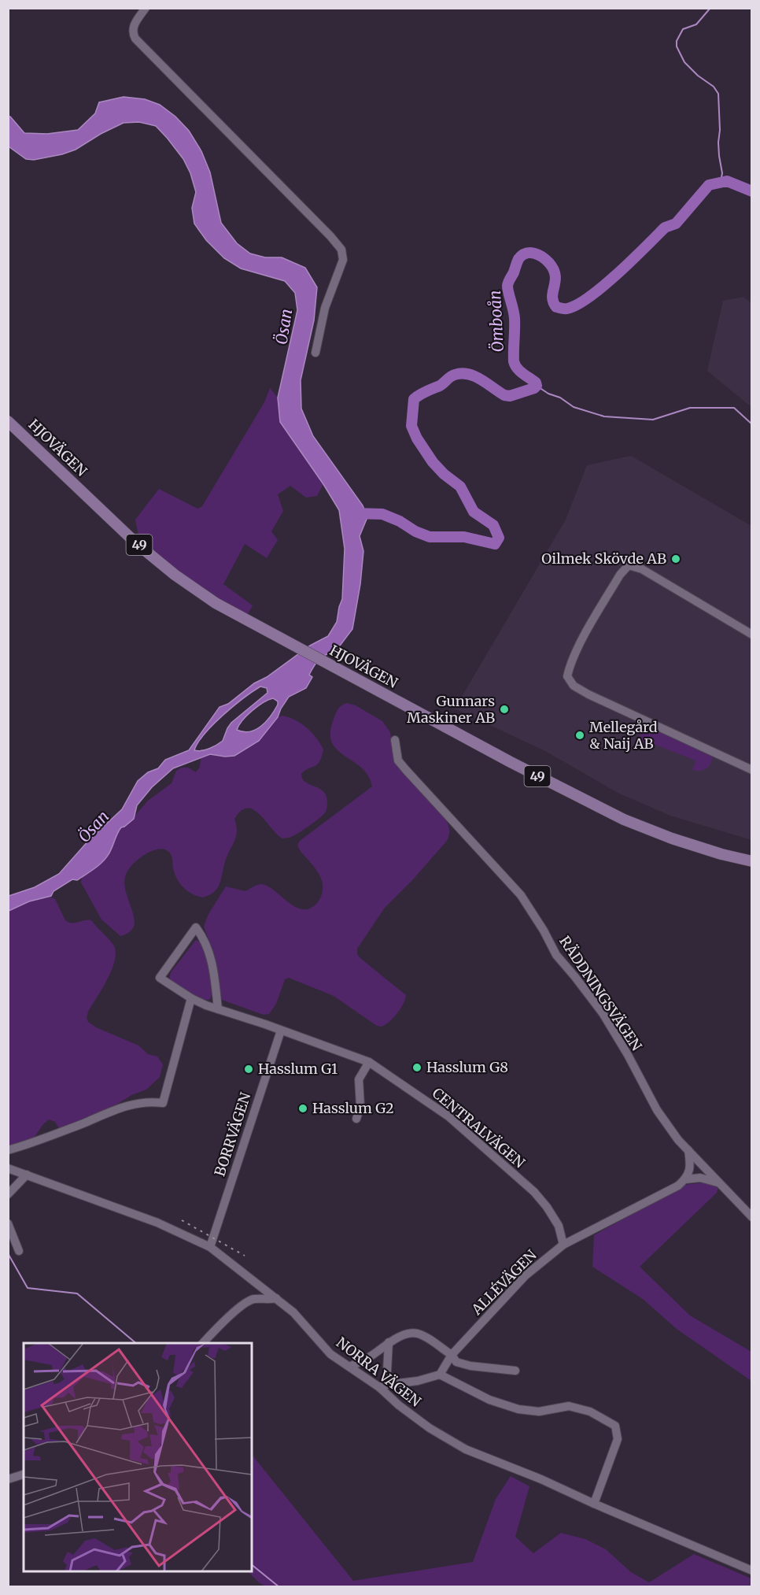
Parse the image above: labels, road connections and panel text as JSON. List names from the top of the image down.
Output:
{
  "streets": {
    "main road": ["HJOVÄGEN", "49"],
    "street": [
      "RÄDDNINGSVÄGEN",
      "CENTRALVÄGEN",
      "BORRVÄGEN",
      "ALLÉVÄGEN",
      "NORRA VÄGEN"
    ]
  },
  "crossings": [
    ["CENTRALVÄGEN", "BORRVÄGEN"],
    ["CENTRALVÄGEN", "ALLÉVÄGEN"],
    ["BORRVÄGEN", "NORRA VÄGEN"]
  ],
  "water": ["Ömboån", "Ösan"],
  "places": [
    "Oilmek Skövde AB",
    "Gunnars Maskiner AB",
    "Mellegård & Naij AB",
    "Hasslum G8",
    "Hasslum G1",
    "Hasslum G2"
  ]
}
